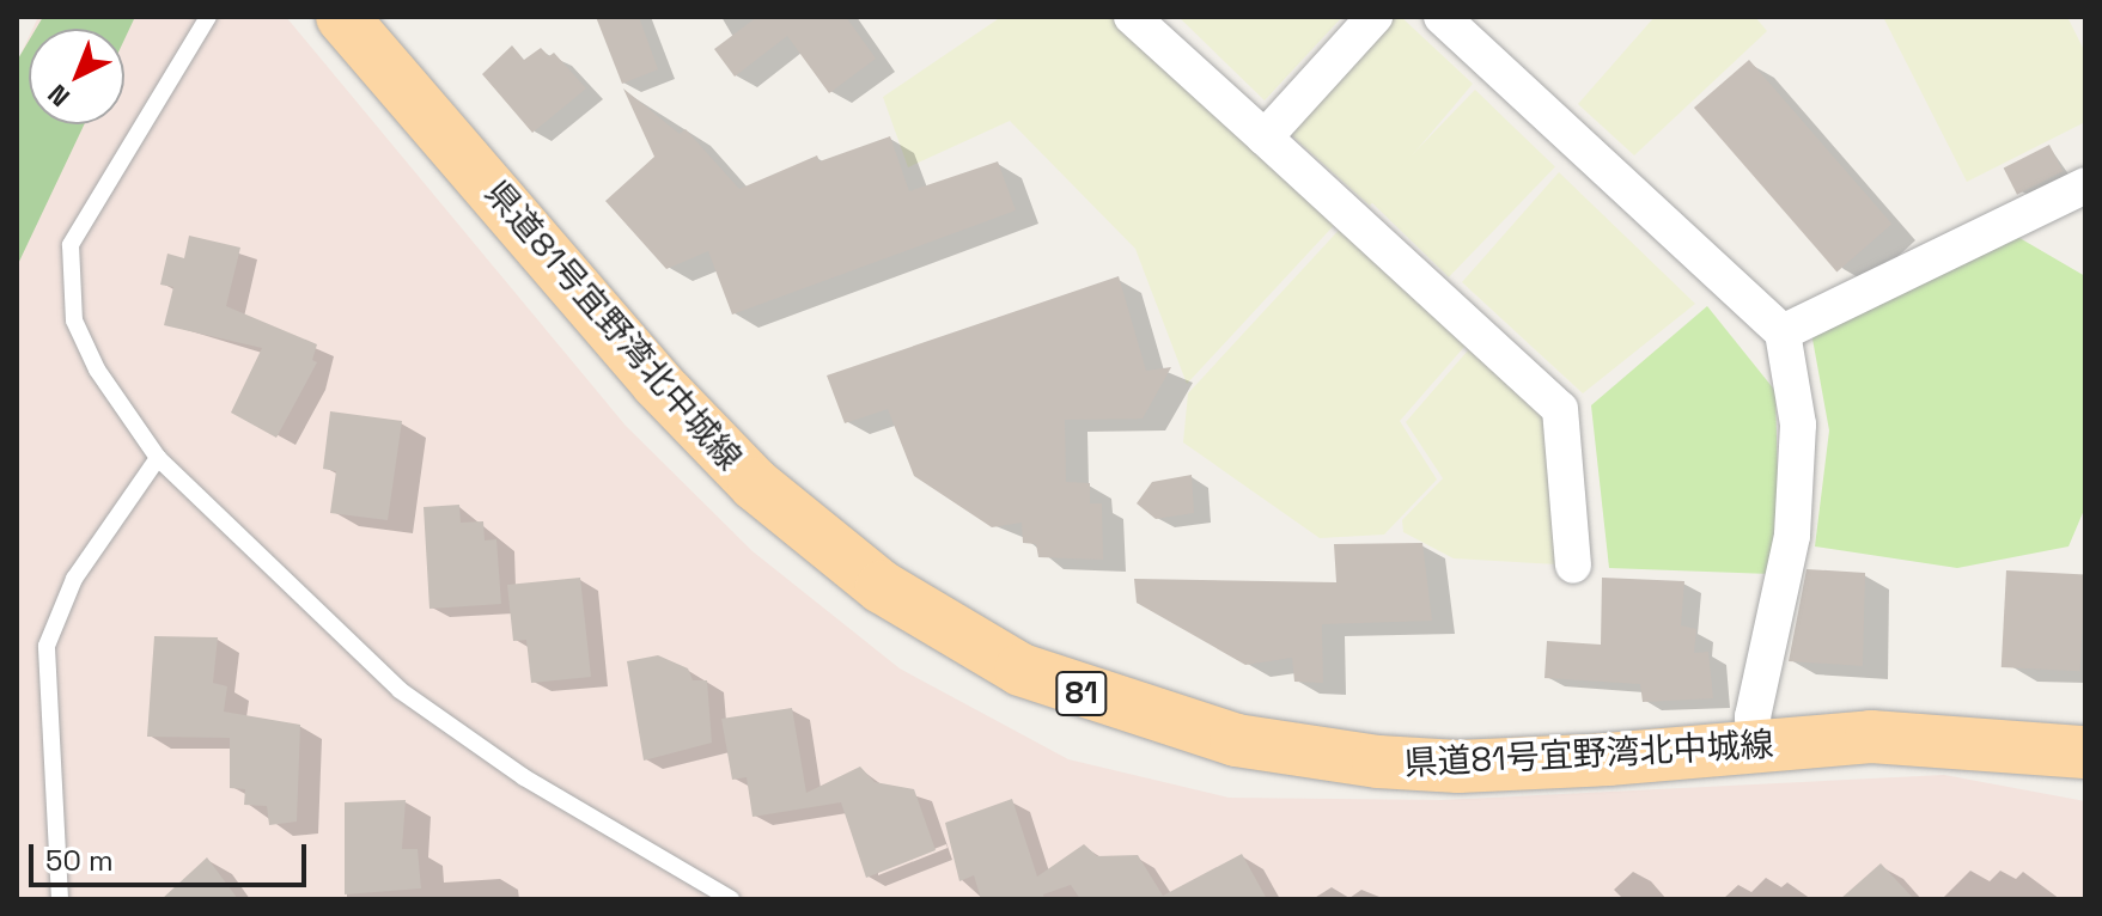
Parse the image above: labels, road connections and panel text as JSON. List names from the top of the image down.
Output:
{
  "streets": {
    "main road": ["県道81号宜野湾北中城線", "81"]
  },
  "scale_bar": "50 m",
  "north": "bottom left"
}
